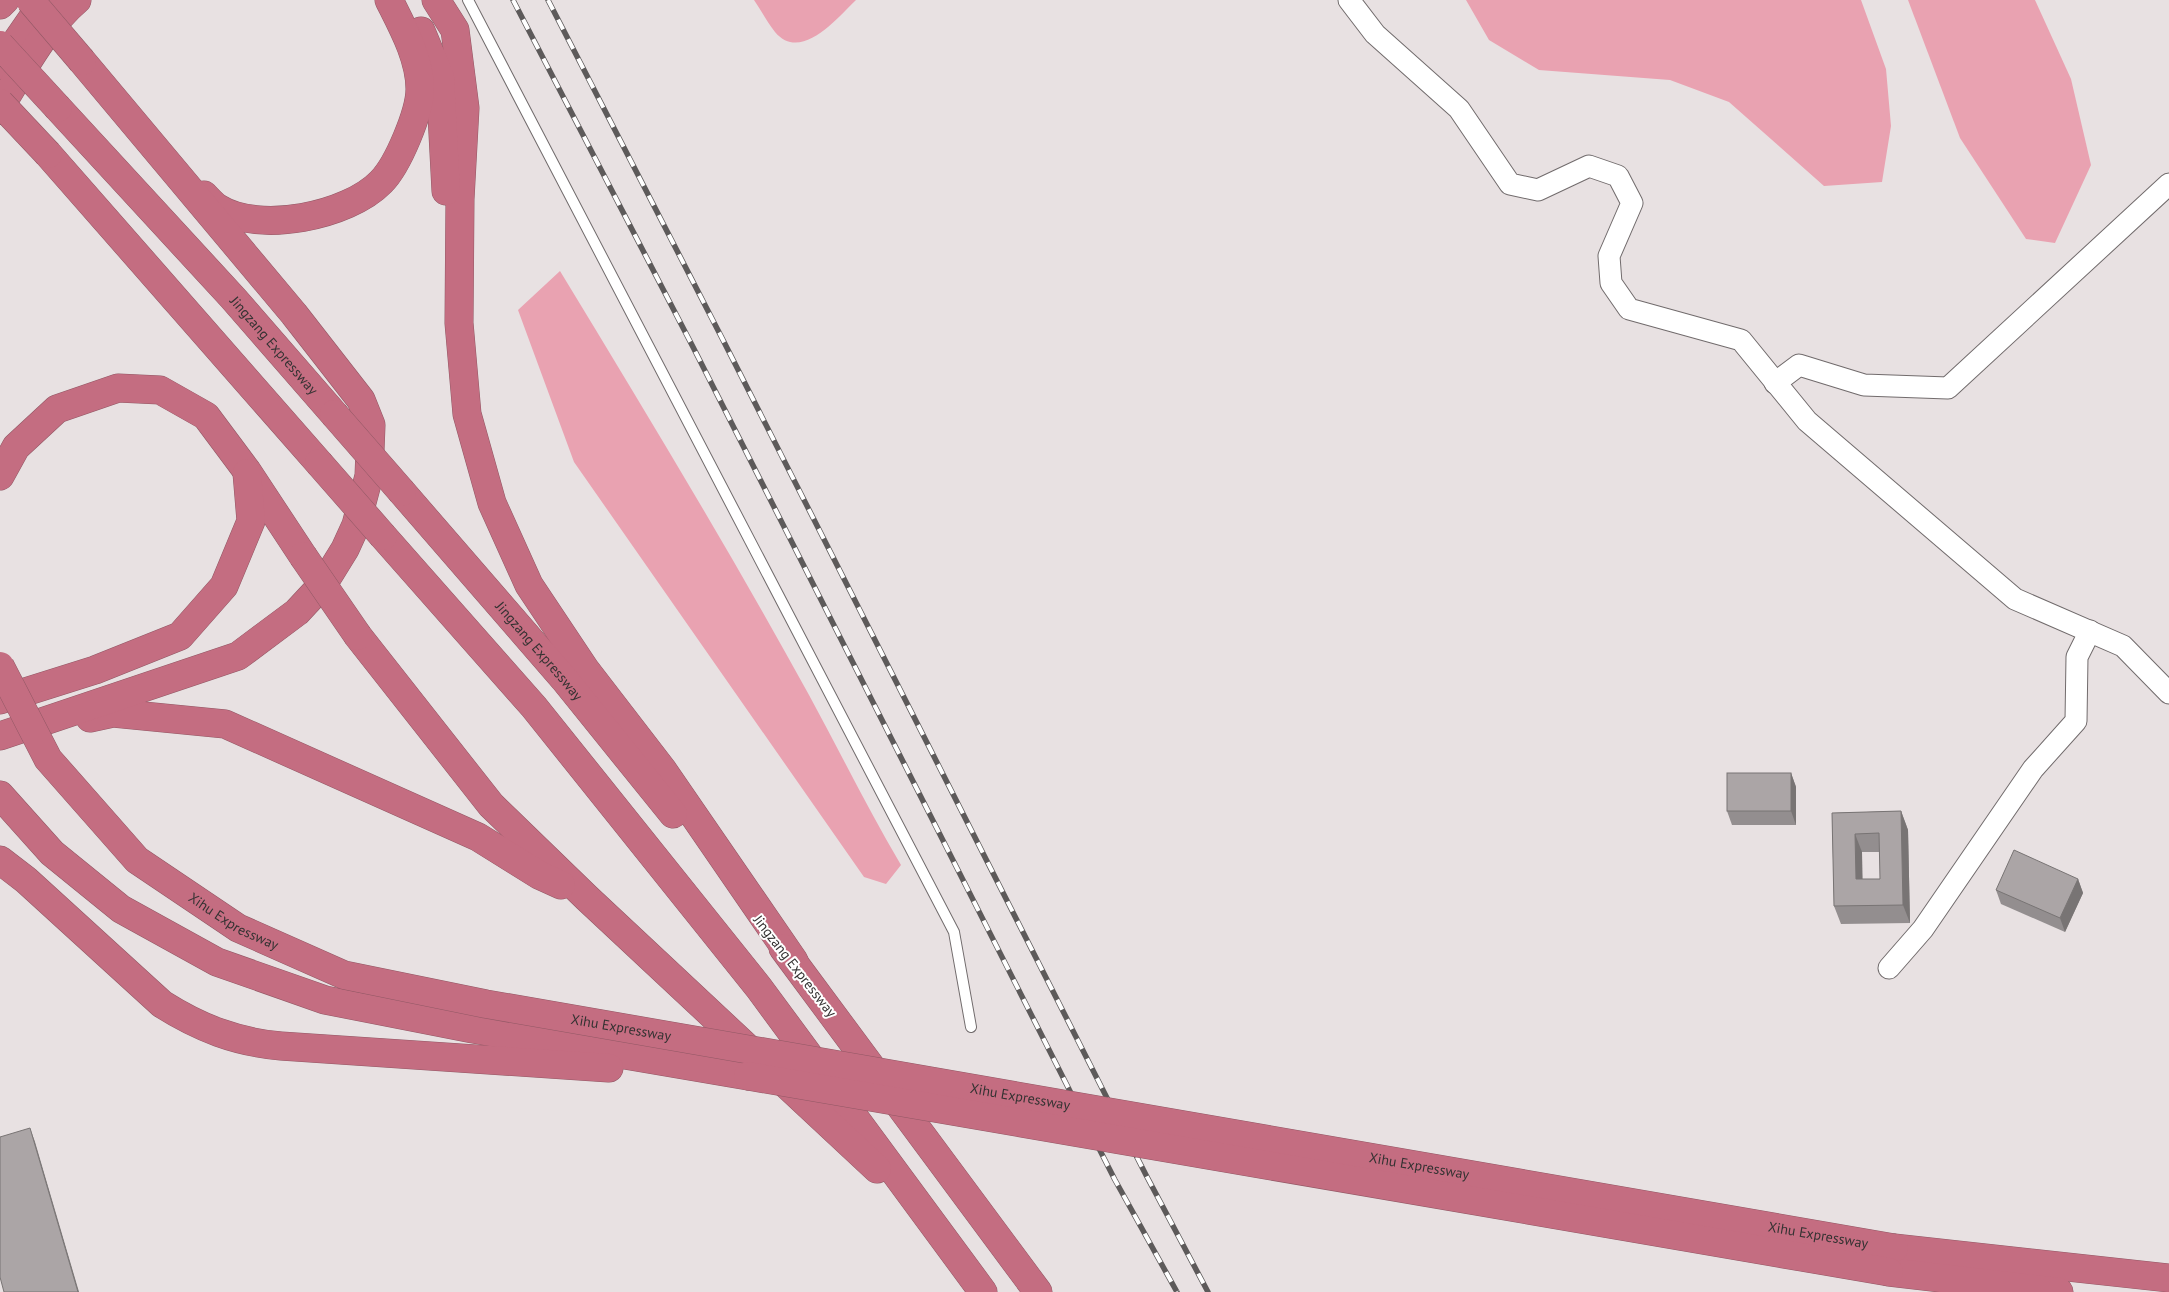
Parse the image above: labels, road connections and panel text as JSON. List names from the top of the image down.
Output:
{
  "streets": {
    "highway": ["Jingzang Expressway", "Xihu Expressway"]
  }
}
